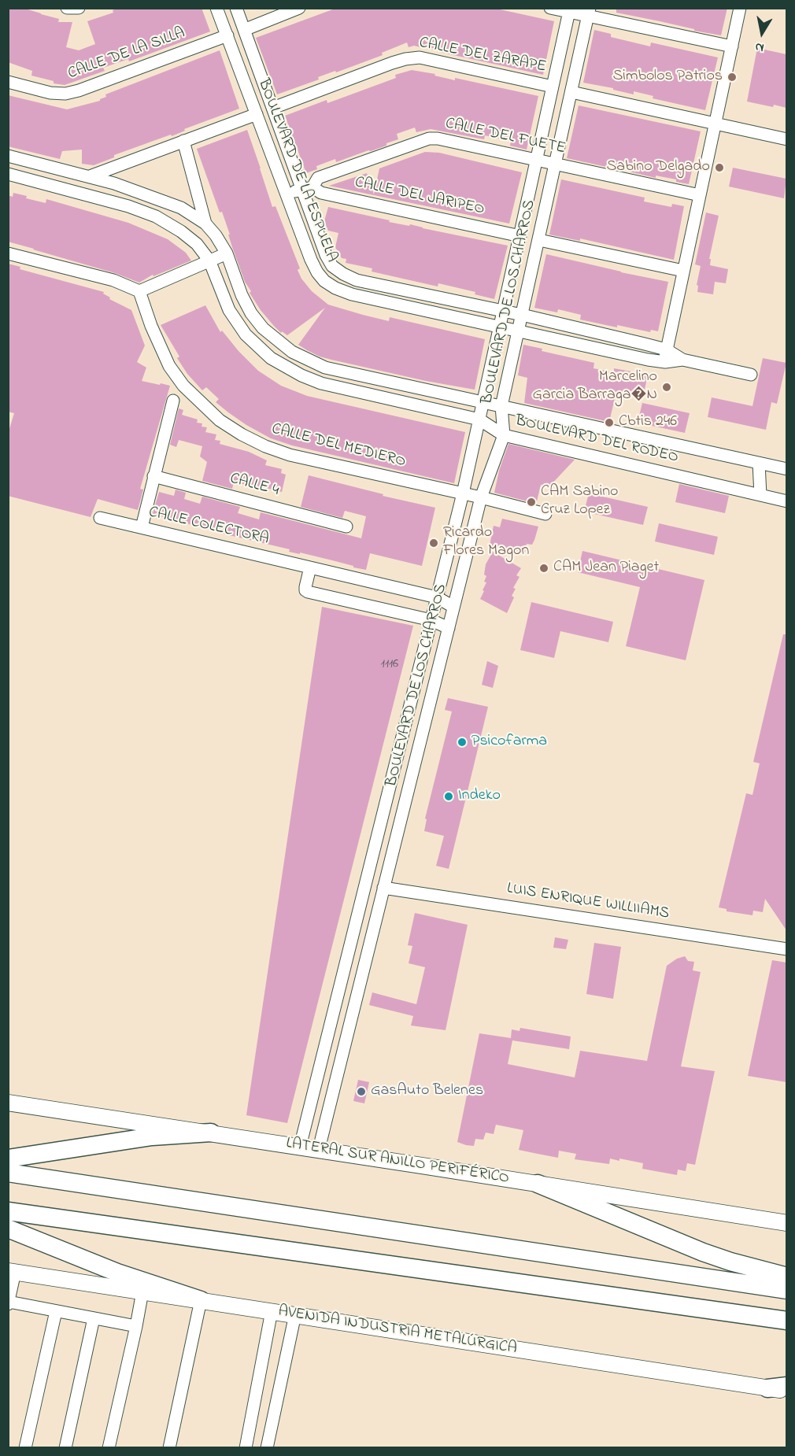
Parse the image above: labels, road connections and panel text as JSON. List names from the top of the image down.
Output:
{
  "streets": {
    "main road": ["LATERAL SUR ANILLO PERIFÉRICO", "AVENIDA INDUSTRIA METALÚRGICA"],
    "street": [
      "CALLE DE LA SILLA",
      "CALLE DEL ZARAPE",
      "CALLE DEL FUETE",
      "BOULEVARD DE LA ESPUELA",
      "CALLE DEL JARIPEO",
      "BOULEVARD DE LOS CHARROS",
      "BOULEVARD DEL RODEO",
      "CALLE DEL MEDIERO",
      "CALLE 4",
      "CALLE COLECTORA",
      "LUIS ENRIQUE WILLIIAMS"
    ]
  },
  "crossings": [
    ["CALLE DE LA SILLA", "BOULEVARD DE LA ESPUELA"],
    ["CALLE DEL ZARAPE", "BOULEVARD DE LA ESPUELA"],
    ["CALLE DEL ZARAPE", "BOULEVARD DE LOS CHARROS"],
    ["CALLE DEL FUETE", "BOULEVARD DE LA ESPUELA"],
    ["CALLE DEL FUETE", "CALLE DEL JARIPEO"],
    ["CALLE DEL FUETE", "BOULEVARD DE LOS CHARROS"],
    ["BOULEVARD DE LA ESPUELA", "CALLE DEL JARIPEO"],
    ["BOULEVARD DE LA ESPUELA", "BOULEVARD DE LOS CHARROS"],
    ["CALLE DEL JARIPEO", "BOULEVARD DE LOS CHARROS"],
    ["BOULEVARD DE LOS CHARROS", "BOULEVARD DEL RODEO"],
    ["BOULEVARD DE LOS CHARROS", "CALLE DEL MEDIERO"],
    ["BOULEVARD DE LOS CHARROS", "CALLE COLECTORA"],
    ["BOULEVARD DE LOS CHARROS", "LUIS ENRIQUE WILLIIAMS"],
    ["BOULEVARD DE LOS CHARROS", "LATERAL SUR ANILLO PERIFÉRICO"]
  ],
  "places": [
    "Simbolos Patrios",
    "Sabino Delgado",
    "Marcelino Garcia Barraga�N",
    "Cbtis 246",
    "CAM Sabino Cruz Lopez",
    "Ricardo Flores Magon",
    "CAM Jean Piaget",
    "Psicofarma",
    "Indeko",
    "GasAuto Belenes"
  ],
  "house_numbers": ["1116"],
  "north": "bottom"
}
